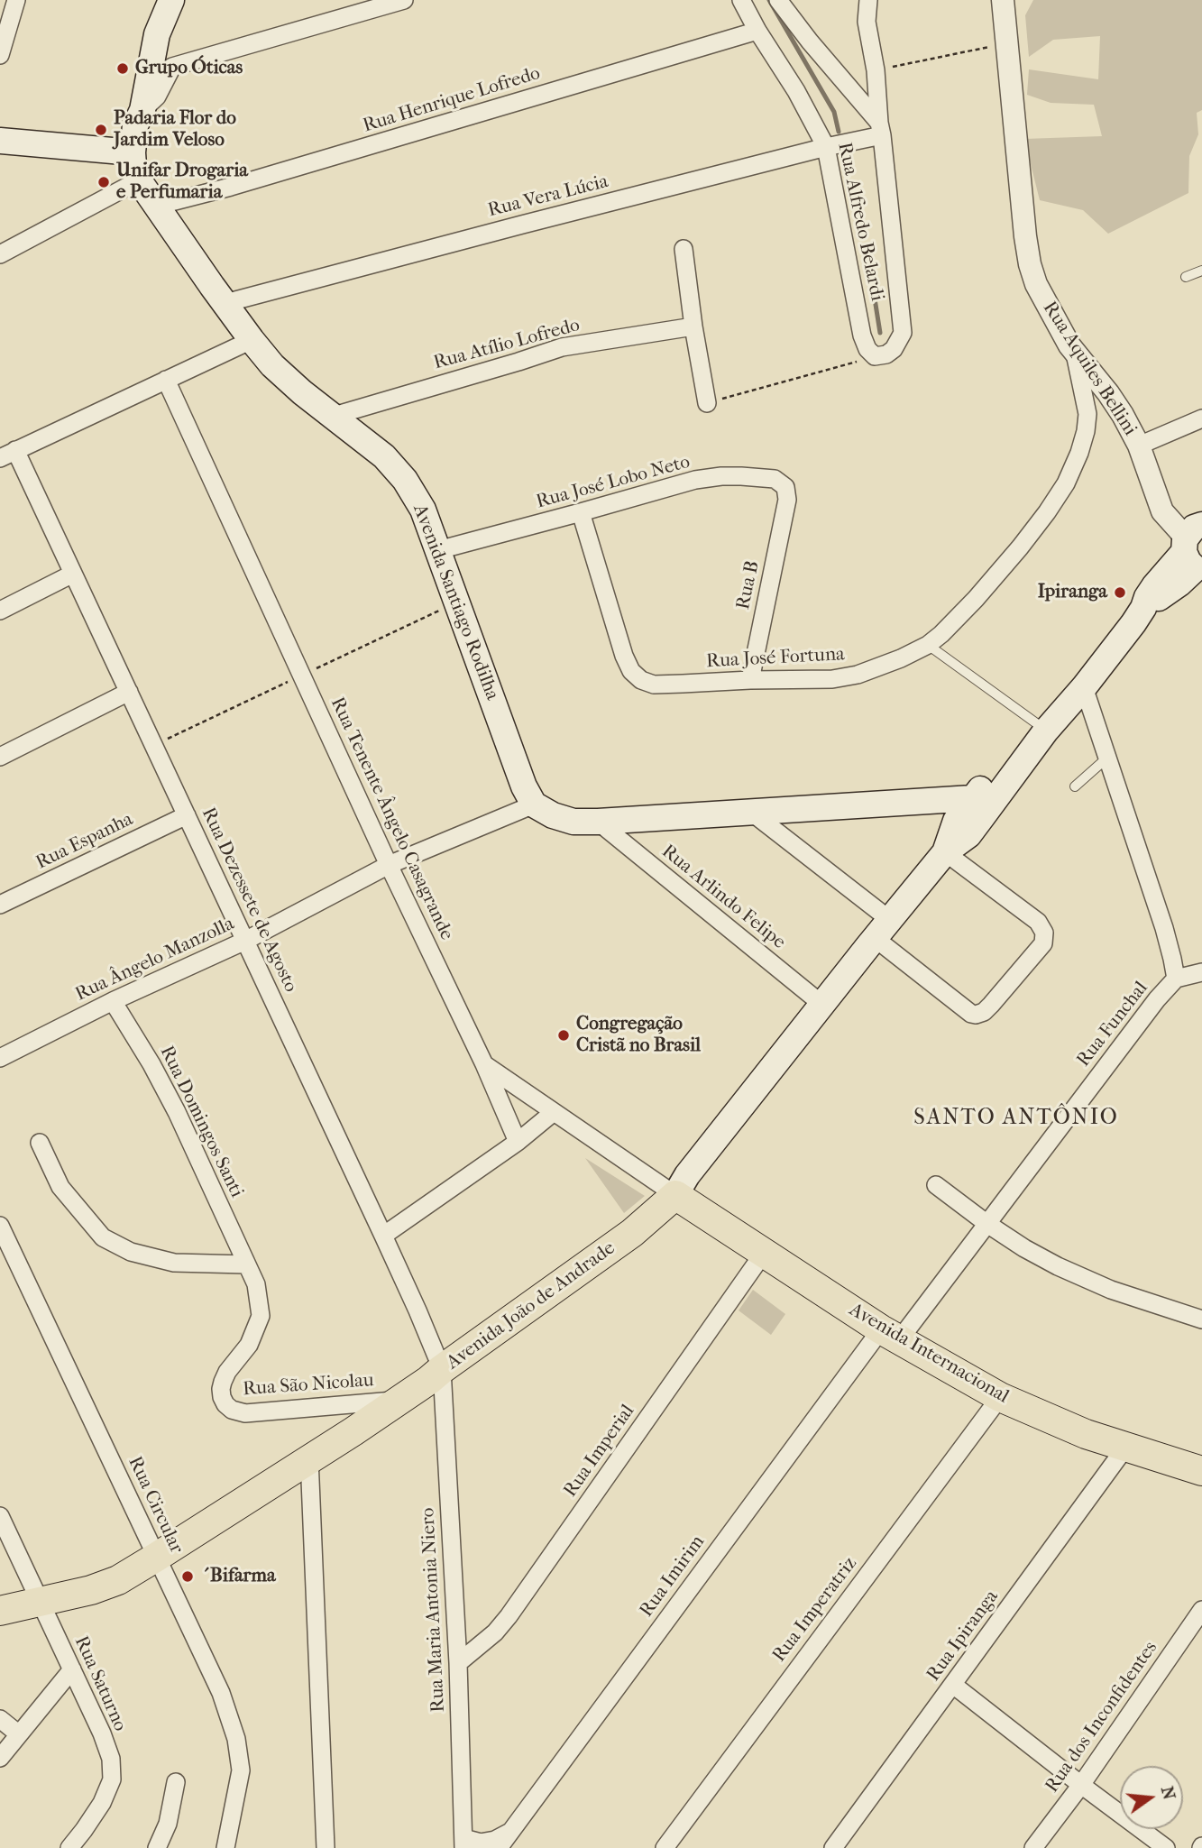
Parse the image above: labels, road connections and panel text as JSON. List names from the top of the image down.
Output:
{
  "streets": {
    "main road": ["Avenida Santiago Rodilha", "Avenida João de Andrade", "Avenida Internacional"],
    "street": [
      "Rua Henrique Lofredo",
      "Rua Vera Lúcia",
      "Rua Alfredo Belardi",
      "Rua Atílio Lofredo",
      "Rua Aquiles Bellini",
      "Rua José Lobo Neto",
      "Rua B",
      "Rua José Fortuna",
      "Rua Tenente Ângelo Casagrande",
      "Rua Espanha",
      "Rua Arlindo Felipe",
      "Rua Dezessete de Agosto",
      "Rua Ângelo Manzolla",
      "Rua Funchal",
      "Rua Domingos Santi",
      "Rua São Nicolau",
      "Rua Imperial",
      "Rua Circular",
      "Rua Imirim",
      "Rua Maria Antonia Niero",
      "Rua Imperatriz",
      "Rua Ipiranga",
      "Rua Saturno",
      "Rua dos Inconfidentes"
    ]
  },
  "crossings": [
    ["Rua Henrique Lofredo", "Rua Alfredo Belardi"],
    ["Rua Henrique Lofredo", "Avenida Santiago Rodilha"],
    ["Rua Vera Lúcia", "Rua Alfredo Belardi"],
    ["Rua Vera Lúcia", "Avenida Santiago Rodilha"],
    ["Rua Atílio Lofredo", "Avenida Santiago Rodilha"],
    ["Rua Aquiles Bellini", "Rua José Fortuna"],
    ["Rua Aquiles Bellini", "Avenida João de Andrade"],
    ["Rua José Lobo Neto", "Rua B"],
    ["Rua José Lobo Neto", "Avenida Santiago Rodilha"],
    ["Rua José Lobo Neto", "Rua José Fortuna"],
    ["Rua B", "Rua José Fortuna"],
    ["Avenida Santiago Rodilha", "Rua Ângelo Manzolla"],
    ["Rua Tenente Ângelo Casagrande", "Rua Ângelo Manzolla"],
    ["Rua Tenente Ângelo Casagrande", "Avenida João de Andrade"],
    ["Rua Tenente Ângelo Casagrande", "Avenida Internacional"],
    ["Rua Espanha", "Rua Dezessete de Agosto"],
    ["Rua Arlindo Felipe", "Avenida João de Andrade"],
    ["Rua Dezessete de Agosto", "Rua Ângelo Manzolla"],
    ["Rua Dezessete de Agosto", "Avenida João de Andrade"],
    ["Rua Dezessete de Agosto", "Rua Maria Antonia Niero"],
    ["Rua Ângelo Manzolla", "Rua Domingos Santi"],
    ["Rua Funchal", "Avenida João de Andrade"],
    ["Rua Funchal", "Avenida Internacional"],
    ["Rua Funchal", "Rua Imirim"],
    ["Rua Domingos Santi", "Rua São Nicolau"],
    ["Avenida João de Andrade", "Avenida Internacional"],
    ["Avenida João de Andrade", "Rua São Nicolau"],
    ["Avenida João de Andrade", "Rua Circular"],
    ["Avenida João de Andrade", "Rua Maria Antonia Niero"],
    ["Avenida João de Andrade", "Rua Saturno"],
    ["Avenida Internacional", "Rua Imperial"],
    ["Avenida Internacional", "Rua Imirim"],
    ["Avenida Internacional", "Rua Imperatriz"],
    ["Avenida Internacional", "Rua Ipiranga"],
    ["Rua Imperial", "Rua Maria Antonia Niero"]
  ],
  "districts": ["SANTO ANTÔNIO"],
  "places": [
    "Grupo Óticas",
    "Padaria Flor do Jardim Veloso",
    "Unifar Drogaria e Perfumaria",
    "Ipiranga",
    "Congregação Cristã no Brasil",
    "´Bifarma"
  ],
  "north": "right"
}
